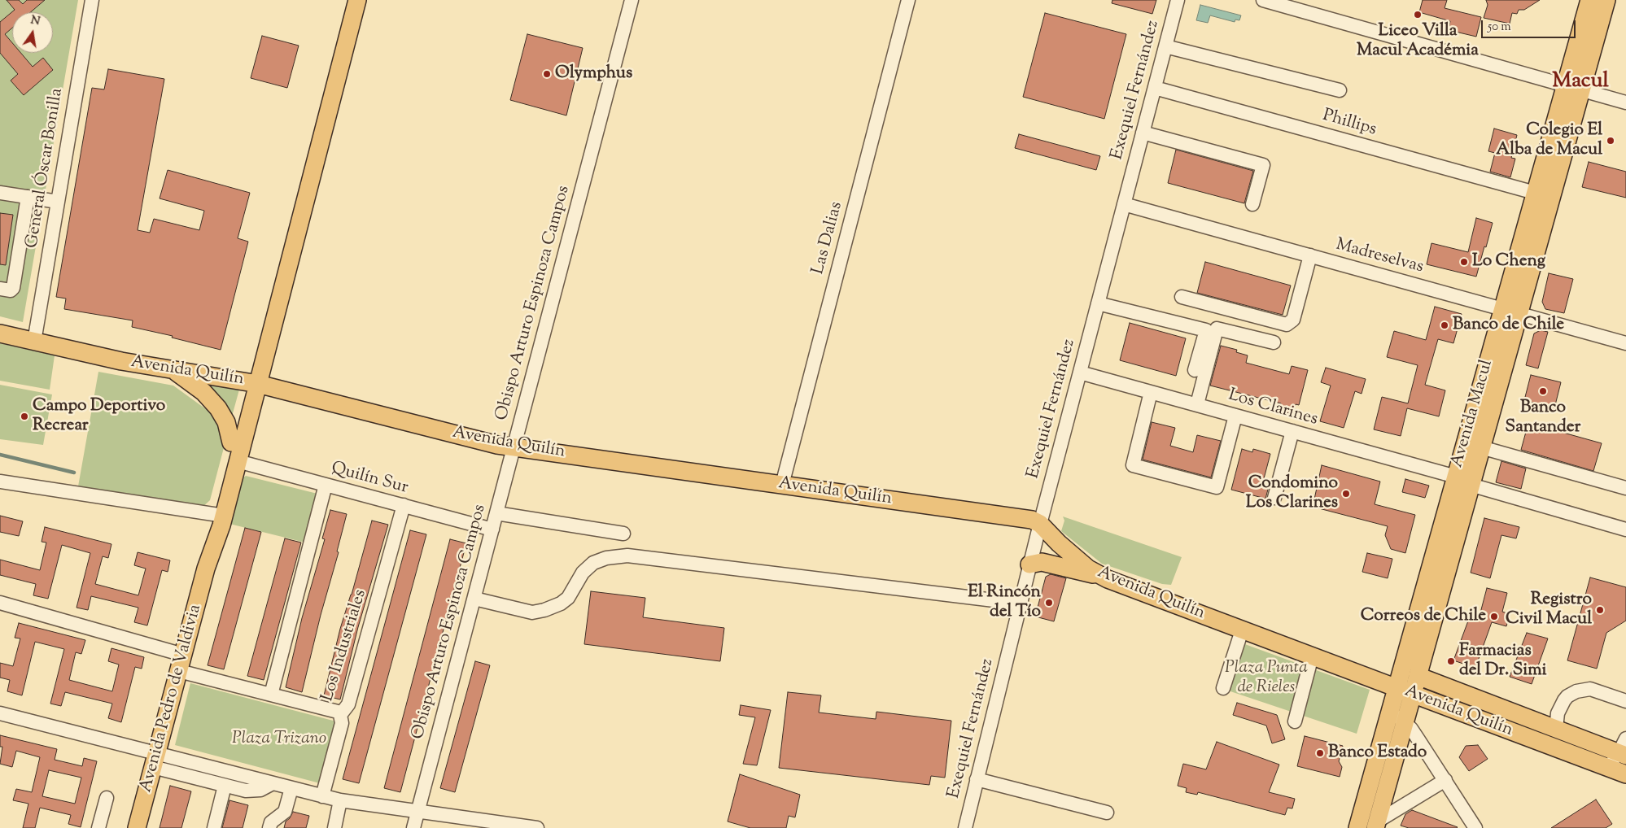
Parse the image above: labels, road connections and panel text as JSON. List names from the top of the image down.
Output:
{
  "streets": {
    "main road": ["Avenida Quilín", "Avenida Macul", "Avenida Pedro de Valdivia"],
    "street": [
      "Exequiel Fernández",
      "Phillips",
      "General Óscar Bonilla",
      "Las Dalias",
      "Madreselvas",
      "Obispo Arturo Espinoza Campos",
      "Los Clarines",
      "Quilín Sur",
      "Los Industriales"
    ]
  },
  "crossings": [
    ["Exequiel Fernández", "Phillips"],
    ["Exequiel Fernández", "Madreselvas"],
    ["Exequiel Fernández", "Avenida Quilín"],
    ["Exequiel Fernández", "Los Clarines"],
    ["Phillips", "Avenida Macul"],
    ["General Óscar Bonilla", "Avenida Quilín"],
    ["Las Dalias", "Avenida Quilín"],
    ["Madreselvas", "Avenida Macul"],
    ["Obispo Arturo Espinoza Campos", "Avenida Quilín"],
    ["Obispo Arturo Espinoza Campos", "Quilín Sur"],
    ["Avenida Quilín", "Avenida Macul"],
    ["Avenida Quilín", "Avenida Pedro de Valdivia"],
    ["Los Clarines", "Avenida Macul"],
    ["Quilín Sur", "Los Industriales"],
    ["Quilín Sur", "Avenida Pedro de Valdivia"]
  ],
  "districts": ["Macul"],
  "parks": ["Plaza Punta de Rieles", "Plaza Trizano"],
  "places": [
    "Liceo Villa Macul Académia",
    "Olymphus",
    "Colegio El Alba de Macul",
    "Lo Cheng",
    "Banco de Chile",
    "Banco Santander",
    "Campo Deportivo Recrear",
    "Condomino Los Clarines",
    "El Rincón del Tío",
    "Registro Civil Macul",
    "Correos de Chile",
    "Farmacias del Dr. Simi",
    "Banco Estado"
  ],
  "scale_bar": "50 m",
  "north": "top"
}
